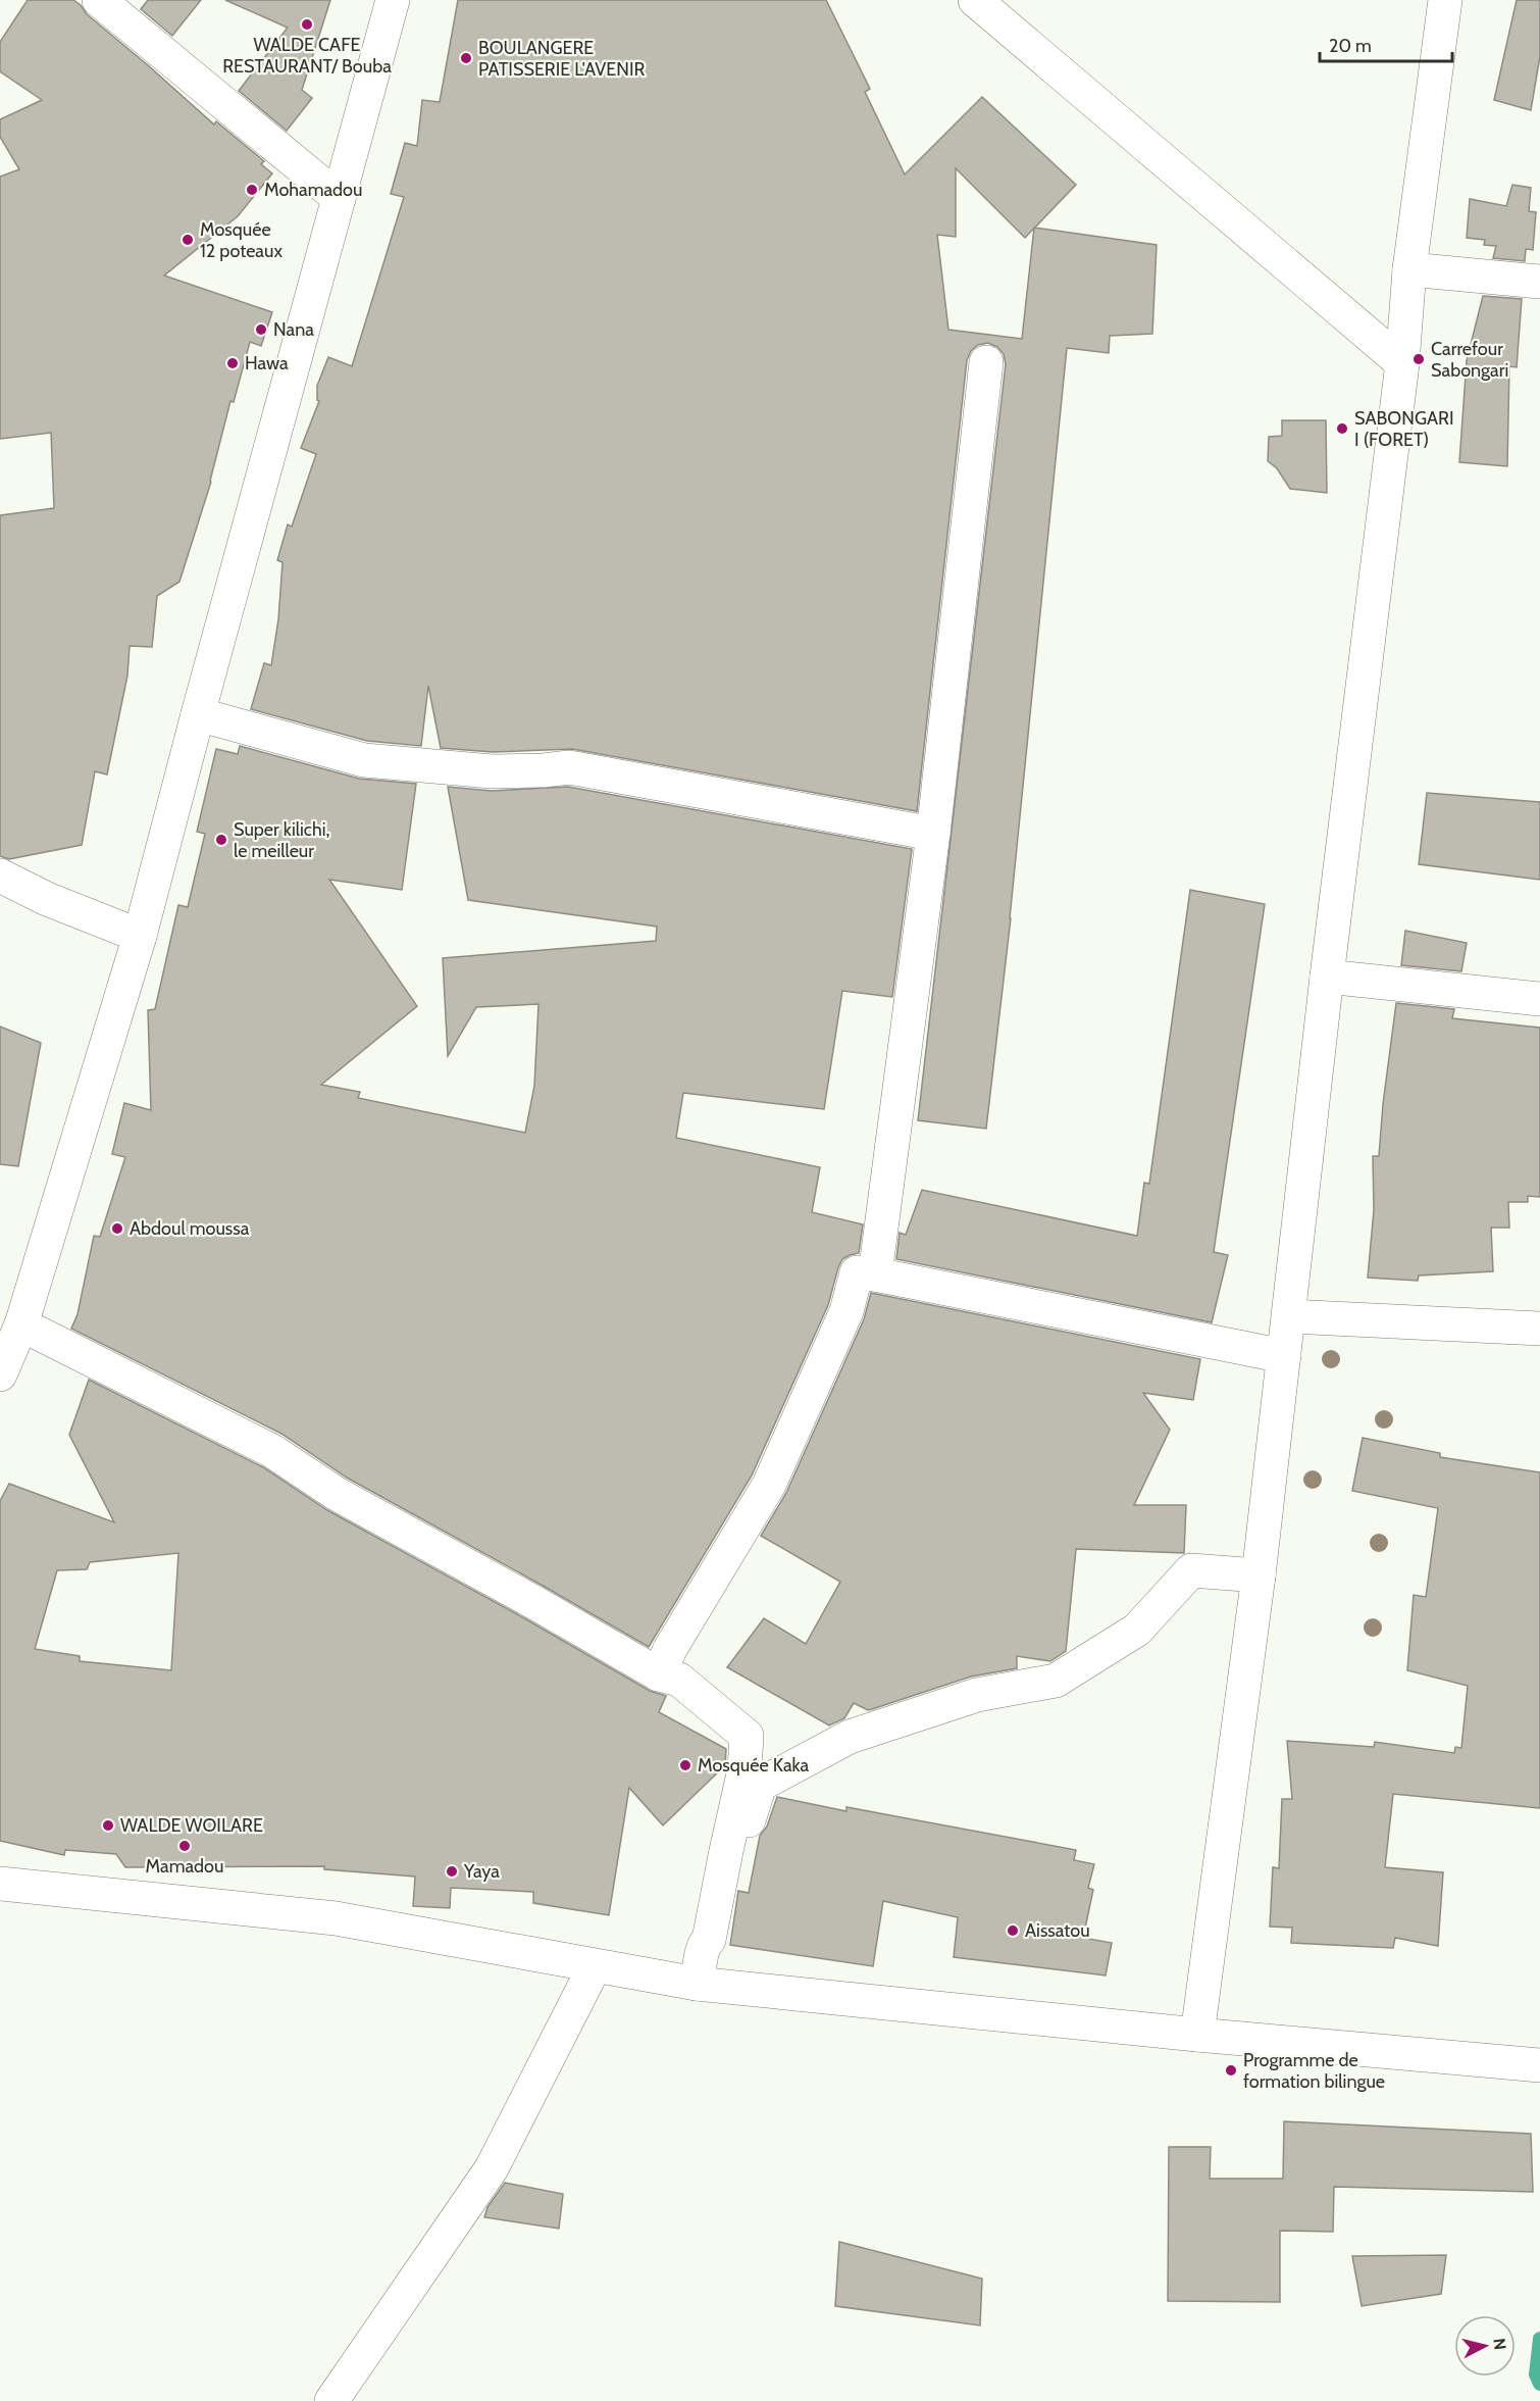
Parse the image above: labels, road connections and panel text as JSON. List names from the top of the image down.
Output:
{
  "places": [
    "WALDE CAFE RESTAURANT/ Bouba",
    "BOULANGERE PATISSERIE L'AVENIR",
    "Mohamadou",
    "Mosquée 12 poteaux",
    "Nana",
    "Carrefour Sabongari",
    "Hawa",
    "SABONGARI I (FORET)",
    "Super kilichi, le meilleur",
    "Abdoul moussa",
    "Mosquée Kaka",
    "WALDE WOILARE",
    "Mamadou",
    "Yaya",
    "Aissatou",
    "Programme de formation bilingue"
  ],
  "scale_bar": "20 m",
  "north": "right"
}
